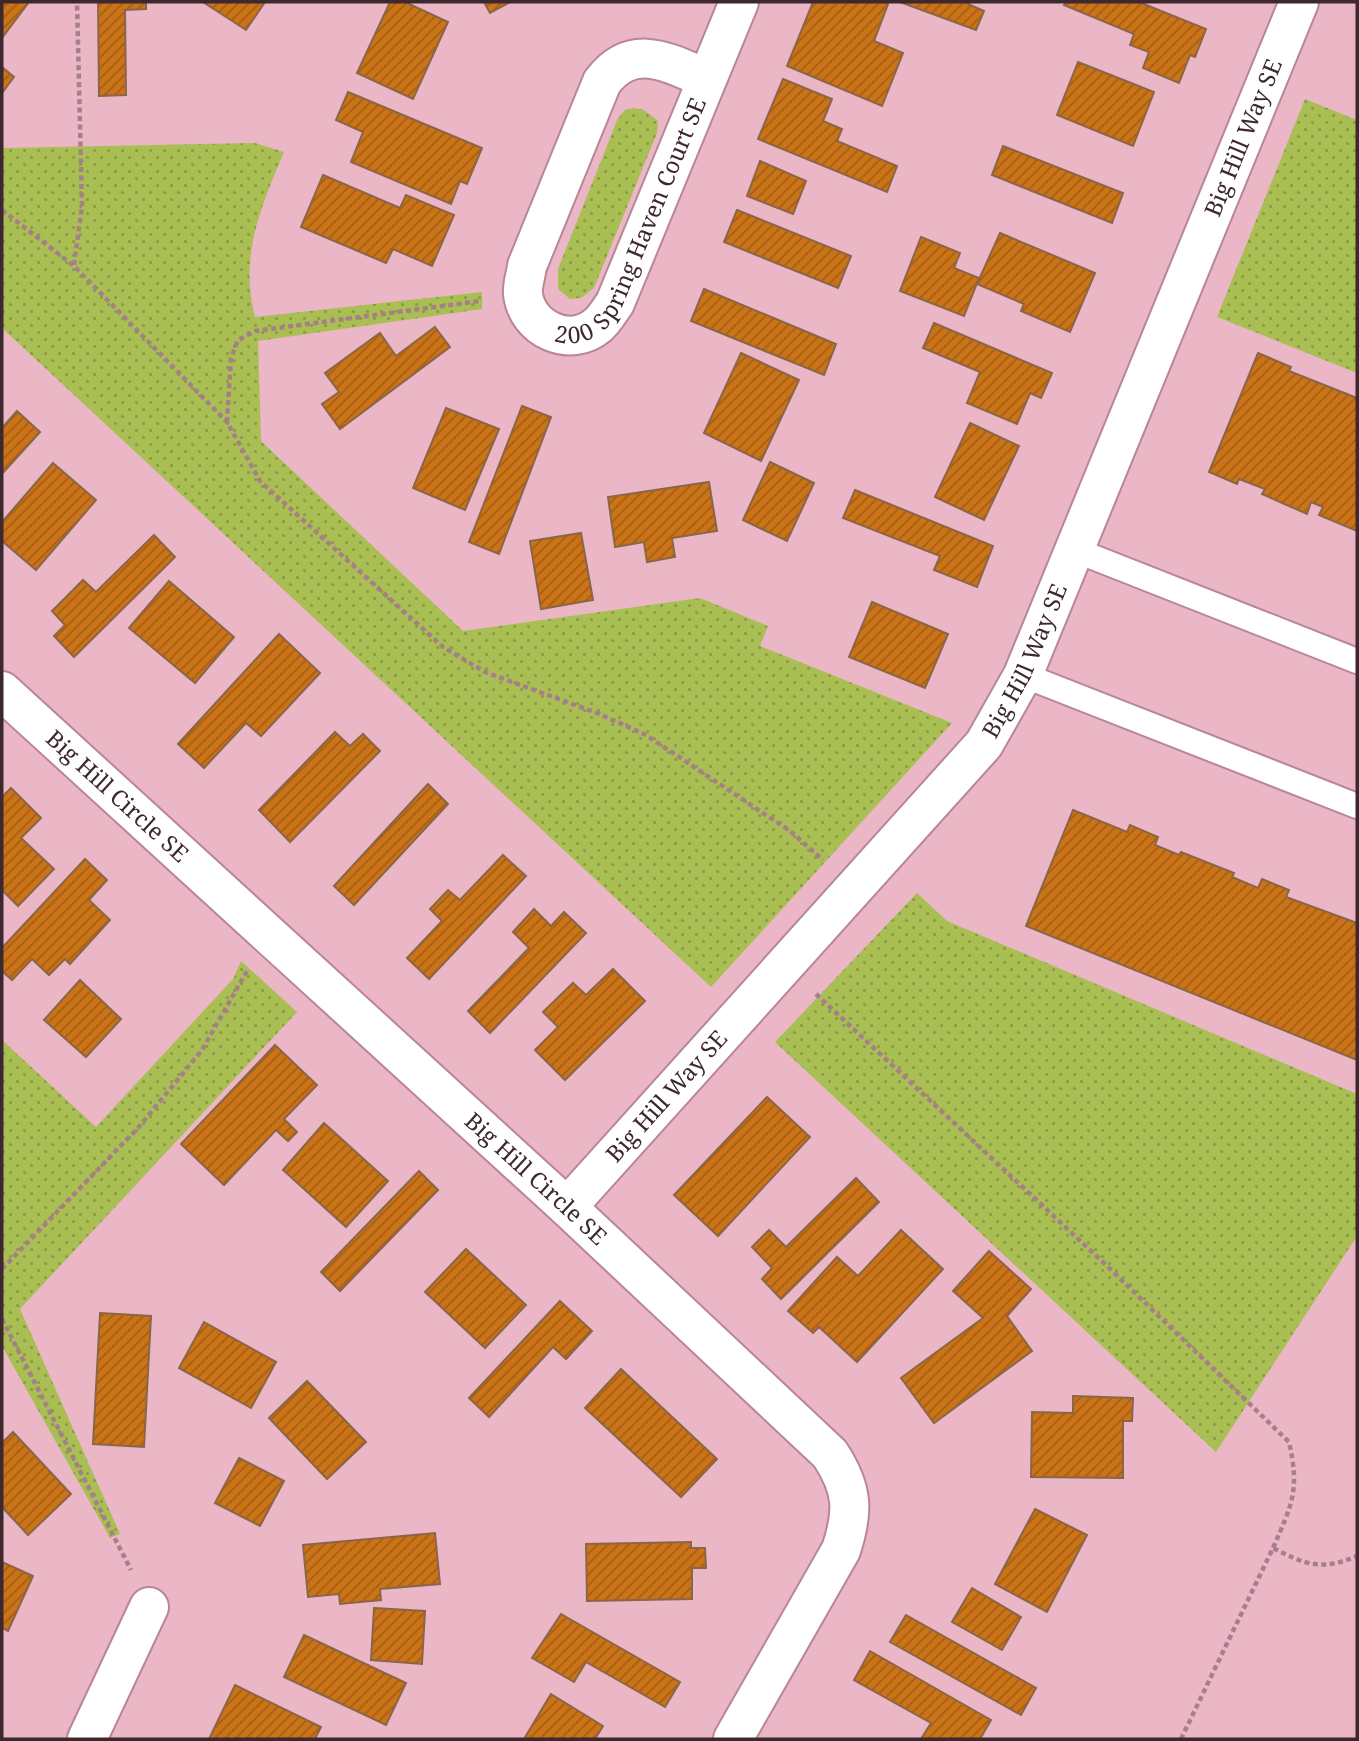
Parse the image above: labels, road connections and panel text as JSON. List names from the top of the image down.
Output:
{
  "streets": {
    "street": ["Big Hill Way SE", "200 Spring Haven Court SE", "Big Hill Circle SE"]
  },
  "crossings": [
    ["Big Hill Way SE", "Big Hill Circle SE"]
  ]
}
